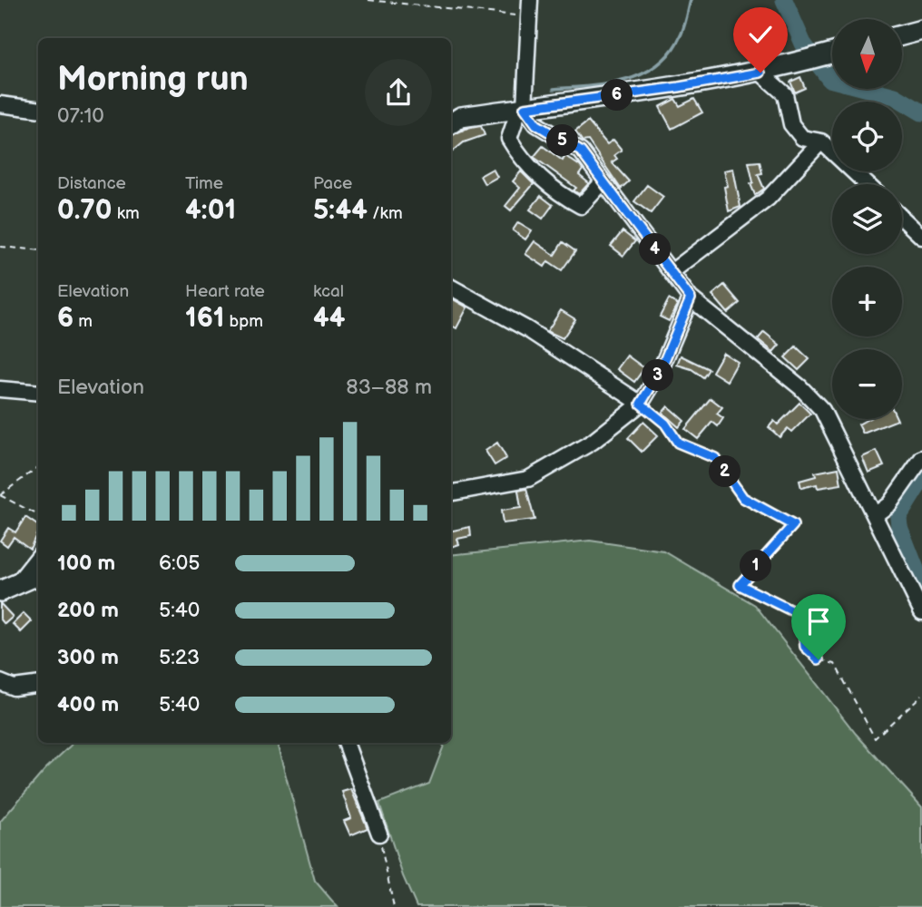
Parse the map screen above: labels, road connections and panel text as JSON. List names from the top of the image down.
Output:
{
  "north": "bottom",
  "page": {
    "map_buttons": ["+", "−"],
    "heading": ["Morning run", "07:10"],
    "pins": [
      "6",
      "5",
      "4",
      "3",
      "2",
      "1"
    ],
    "stats": [
      ["Distance", "0.70 km"],
      ["Time", "4:01"],
      ["Pace", "5:44 /km"],
      ["Elevation", "6 m"],
      ["Heart rate", "161 bpm"],
      ["kcal", "44"]
    ],
    "chart": ["Elevation", "83–88 m"],
    "list": [
      {
        "name": "100 m",
        "note": "6:05"
      },
      {
        "name": "200 m",
        "note": "5:40"
      },
      {
        "name": "300 m",
        "note": "5:23"
      },
      {
        "name": "400 m",
        "note": "5:40"
      }
    ]
  }
}
